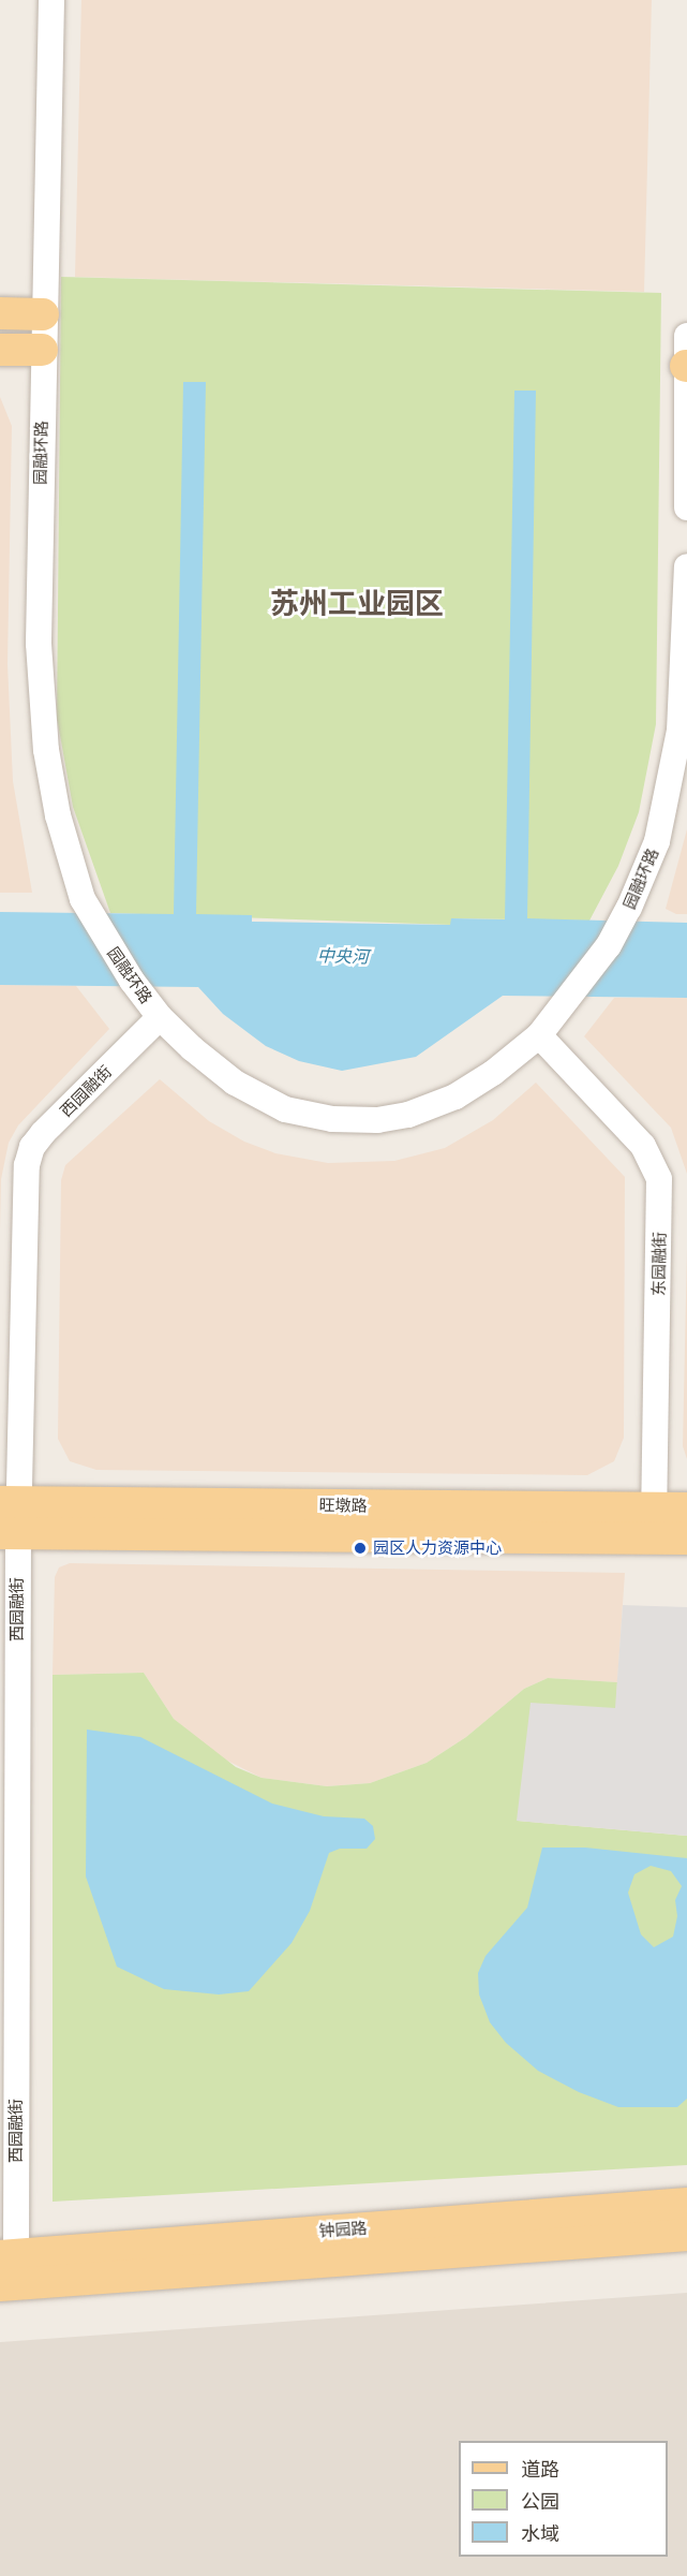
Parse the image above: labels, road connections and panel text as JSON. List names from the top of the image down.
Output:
{
  "streets": {
    "main road": ["旺墩路", "钟园路"],
    "street": ["园融环路", "西园融街", "东园融街"]
  },
  "crossings": [
    ["园融环路", "西园融街"],
    ["园融环路", "东园融街"],
    ["西园融街", "旺墩路"],
    ["西园融街", "钟园路"],
    ["东园融街", "旺墩路"]
  ],
  "districts": ["苏州工业园区"],
  "water": ["中央河"],
  "places": ["园区人力资源中心"],
  "legend": ["道路", "公园", "水域"]
}
